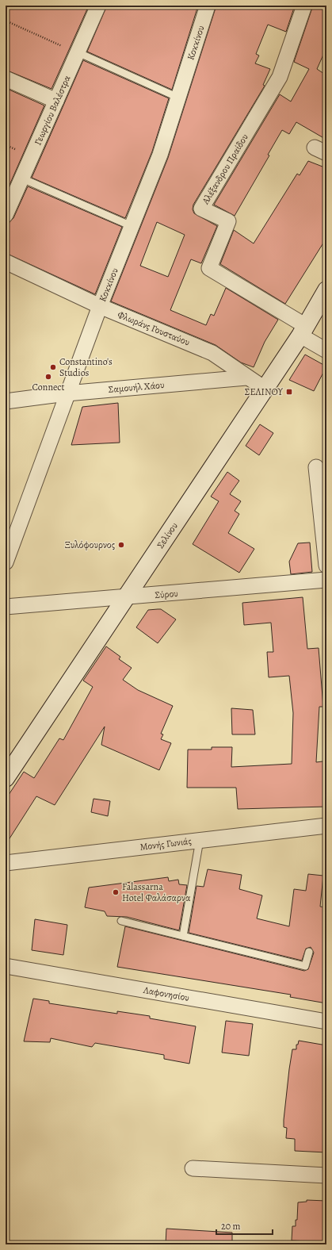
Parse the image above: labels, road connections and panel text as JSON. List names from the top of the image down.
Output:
{
  "streets": {
    "street": [
      "Κοκκίνου",
      "Γεωργίου Βαλέστρα",
      "Αλέξανδρου Πραίδου",
      "Φλωράνς Γουσταύου",
      "Σαμουήλ Χάου",
      "Σελίνου",
      "Σύρου",
      "Μονής Γωνιάς",
      "Λαφονησίου"
    ]
  },
  "crossings": [
    ["Κοκκίνου", "Φλωράνς Γουσταύου"],
    ["Κοκκίνου", "Σαμουήλ Χάου"],
    ["Αλέξανδρου Πραίδου", "Σελίνου"],
    ["Φλωράνς Γουσταύου", "Σαμουήλ Χάου"],
    ["Σελίνου", "Σύρου"]
  ],
  "places": {
    "other": [
      "Constantino's Studios",
      "Connect",
      "Ξυλόφουρνος",
      "Falassarna Hotel Φαλάσαρνα"
    ],
    "transit": ["ΣΕΛΙΝΟΥ"]
  },
  "scale_bar": "20 m"
}
